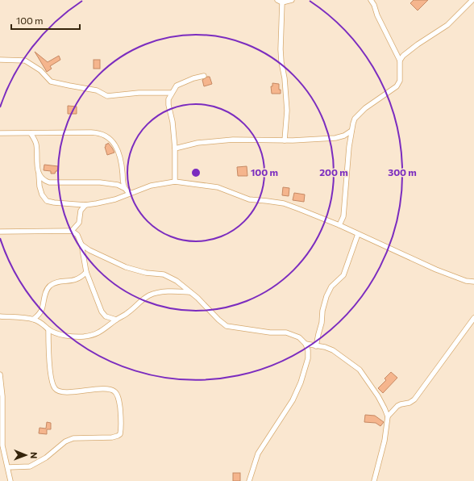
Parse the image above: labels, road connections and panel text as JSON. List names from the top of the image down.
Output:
{
  "scale_bar": "100 m",
  "north": "right",
  "rings": ["100 m", "200 m", "300 m"]
}
